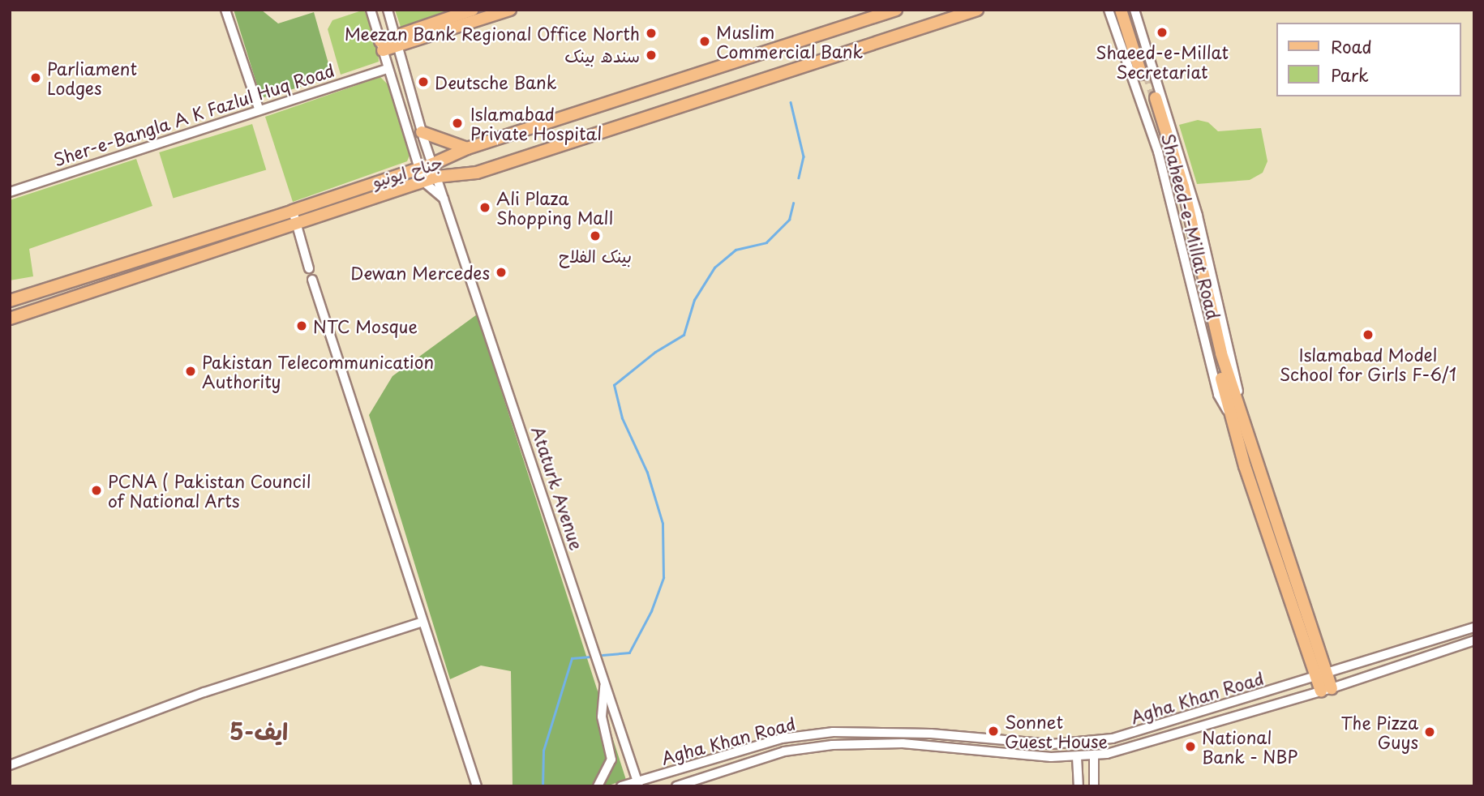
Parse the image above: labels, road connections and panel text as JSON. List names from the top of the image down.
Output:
{
  "streets": {
    "main road": ["جناح ایونیو", "Shaheed-e-Millat Road"],
    "street": ["Sher-e-Bangla A K Fazlul Huq Road", "Ataturk Avenue", "Agha Khan Road"]
  },
  "crossings": [
    ["جناح ایونیو", "Ataturk Avenue"],
    ["Shaheed-e-Millat Road", "Agha Khan Road"],
    ["Ataturk Avenue", "Agha Khan Road"]
  ],
  "districts": ["ایف-5"],
  "places": [
    "Shaeed-e-Millat Secretariat",
    "Meezan Bank Regional Office North",
    "Muslim Commercial Bank",
    "سندھ بینک",
    "Parliament Lodges",
    "Deutsche Bank",
    "Islamabad Private Hospital",
    "Ali Plaza Shopping Mall",
    "بینک الفلاح",
    "Dewan Mercedes",
    "NTC Mosque",
    "Islamabad Model School for Girls F-6/1",
    "Pakistan Telecommunication Authority",
    "PCNA ( Pakistan Council of National Arts",
    "Sonnet Guest House",
    "The Pizza Guys",
    "National Bank - NBP"
  ],
  "legend": ["Road", "Park"]
}
